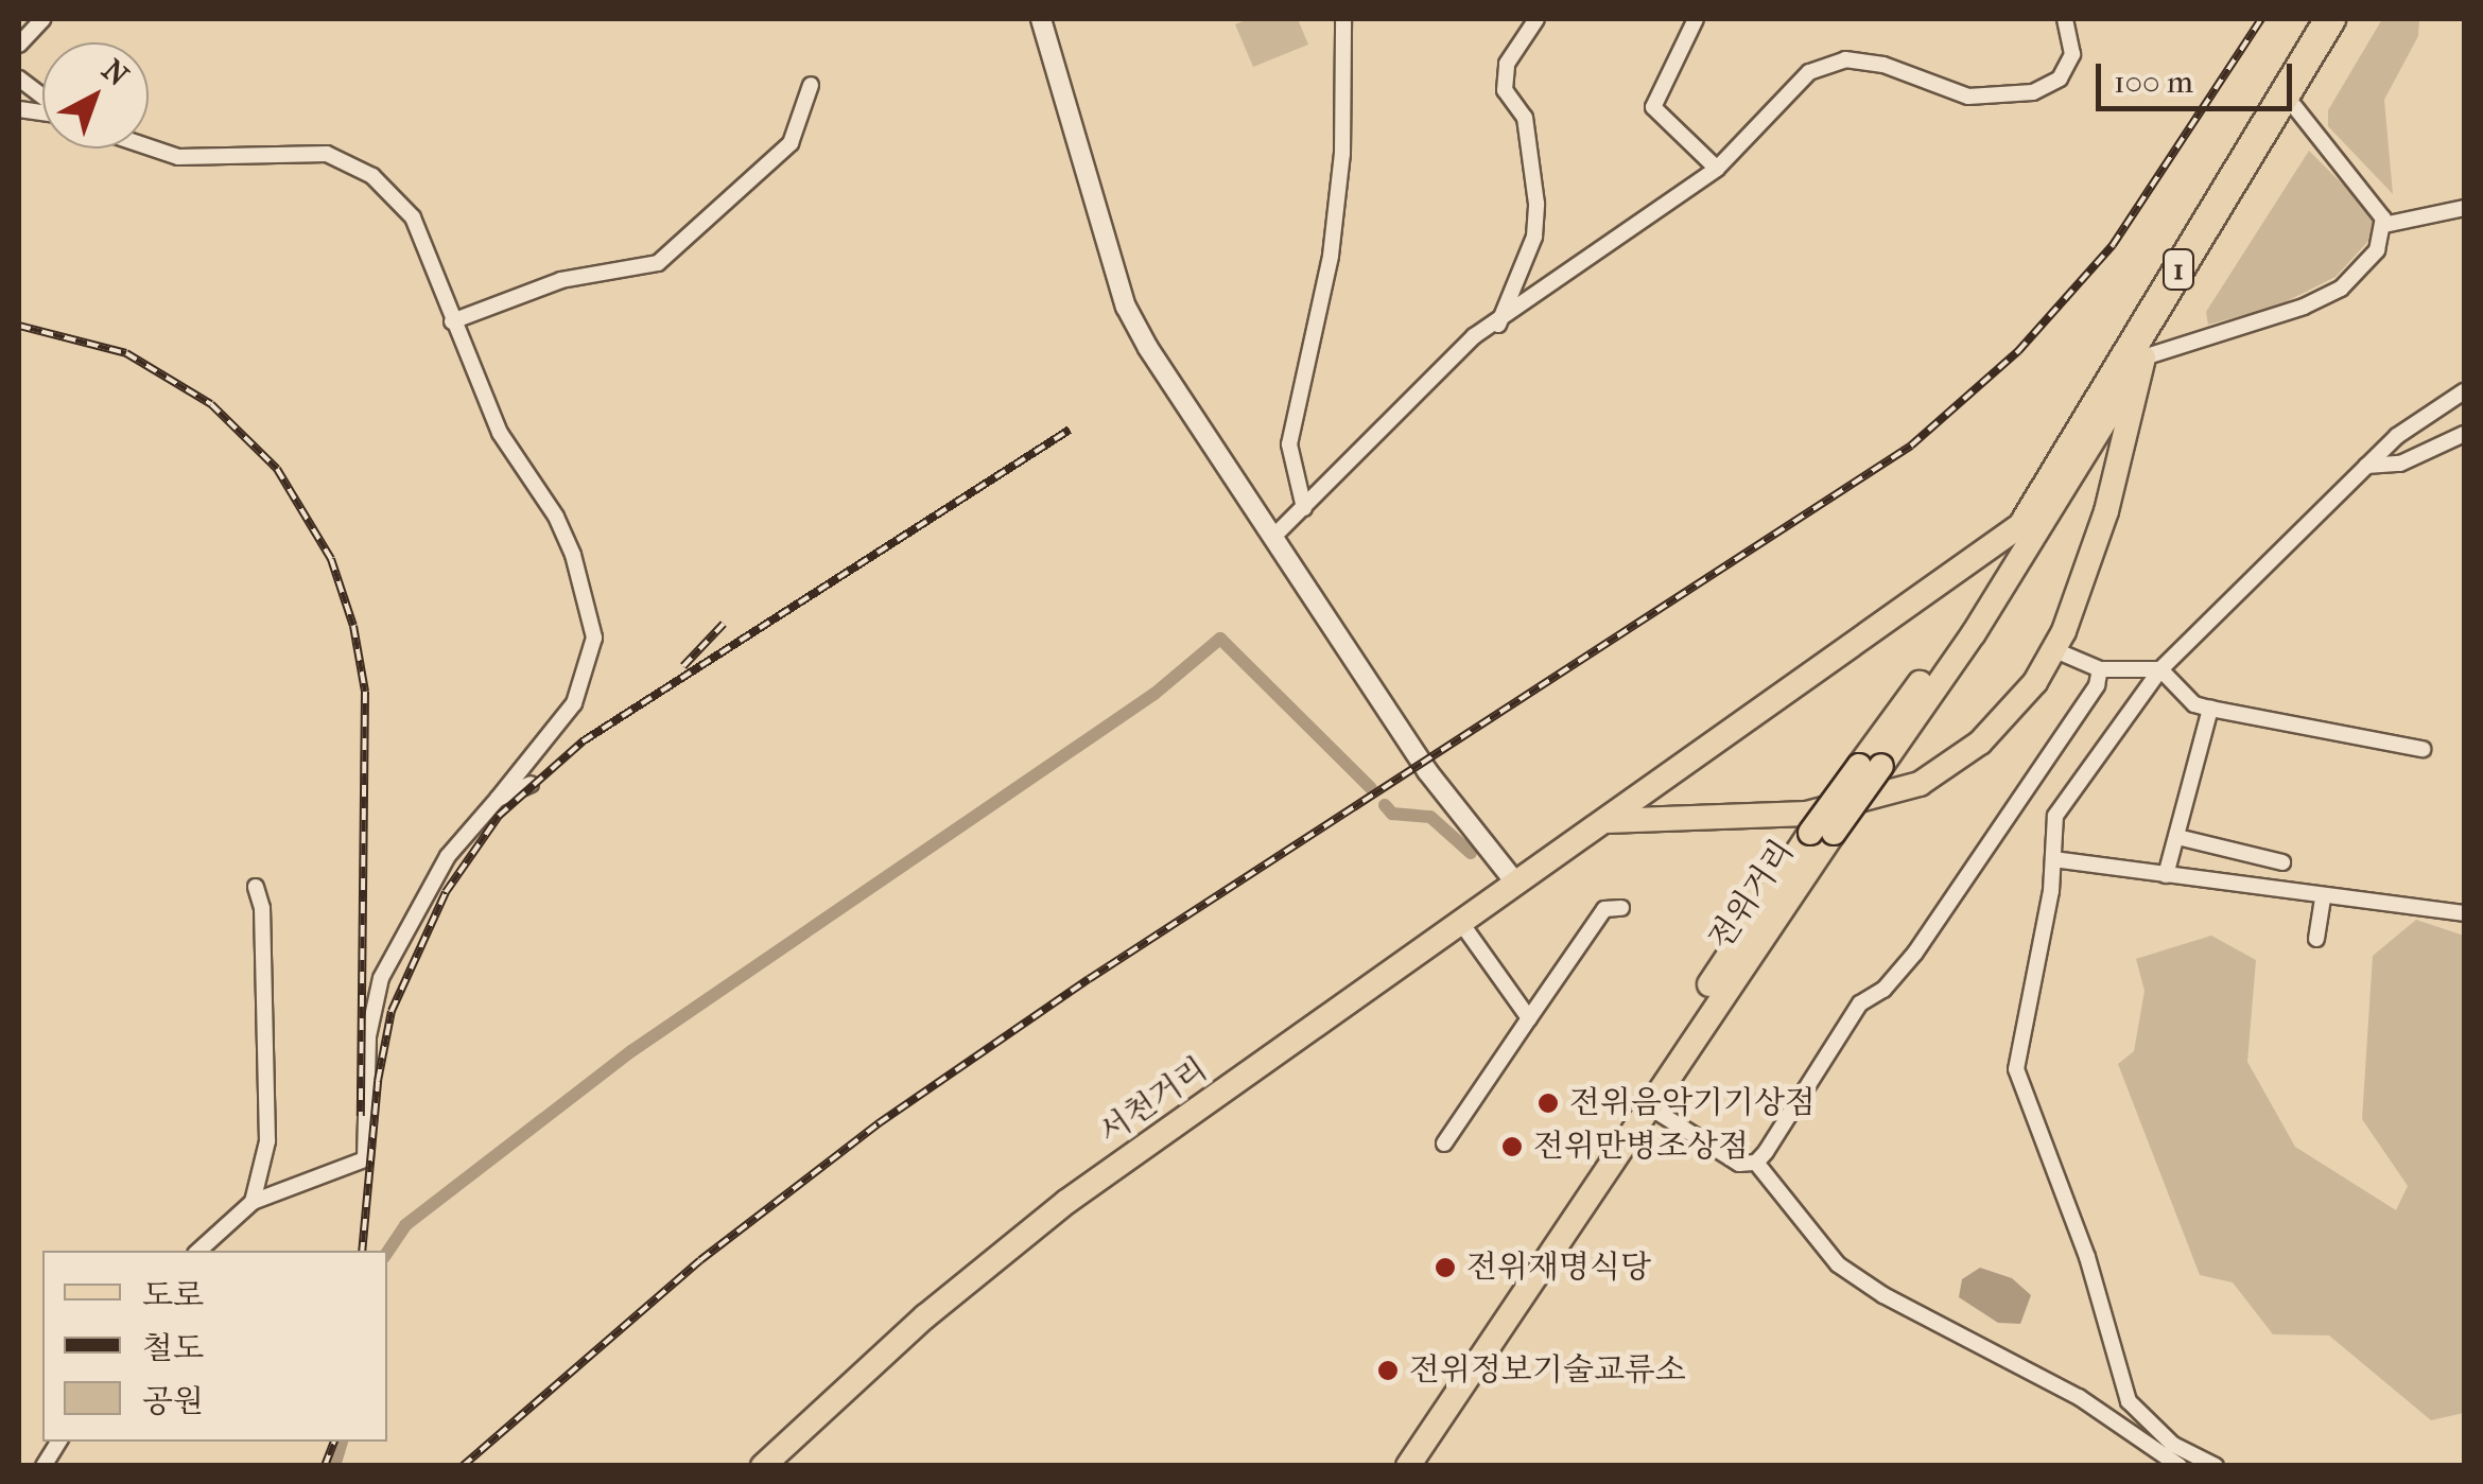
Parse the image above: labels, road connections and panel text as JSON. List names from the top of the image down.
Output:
{
  "streets": {
    "highway": ["1"],
    "main road": ["전위거리", "서천거리"]
  },
  "crossings": [
    ["1", "전위거리"],
    ["1", "서천거리"],
    ["전위거리", "서천거리"]
  ],
  "places": [
    "전위음악기기상점",
    "전위만병조상점",
    "전위재명식당",
    "전위정보기술교류소"
  ],
  "legend": ["도로", "철도", "공원"],
  "scale_bar": "100 m",
  "north": "top right"
}
